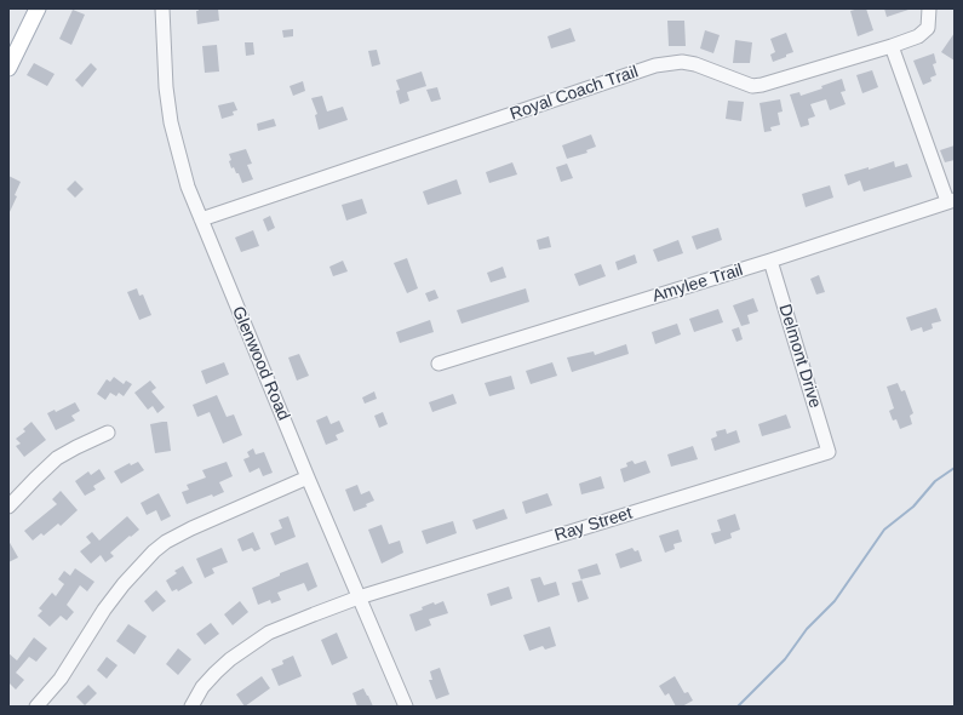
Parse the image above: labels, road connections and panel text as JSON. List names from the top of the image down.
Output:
{
  "streets": {
    "street": [
      "Royal Coach Trail",
      "Amylee Trail",
      "Delmont Drive",
      "Glenwood Road",
      "Ray Street"
    ]
  },
  "crossings": [
    ["Royal Coach Trail", "Glenwood Road"],
    ["Amylee Trail", "Delmont Drive"],
    ["Delmont Drive", "Ray Street"],
    ["Glenwood Road", "Ray Street"]
  ]
}
